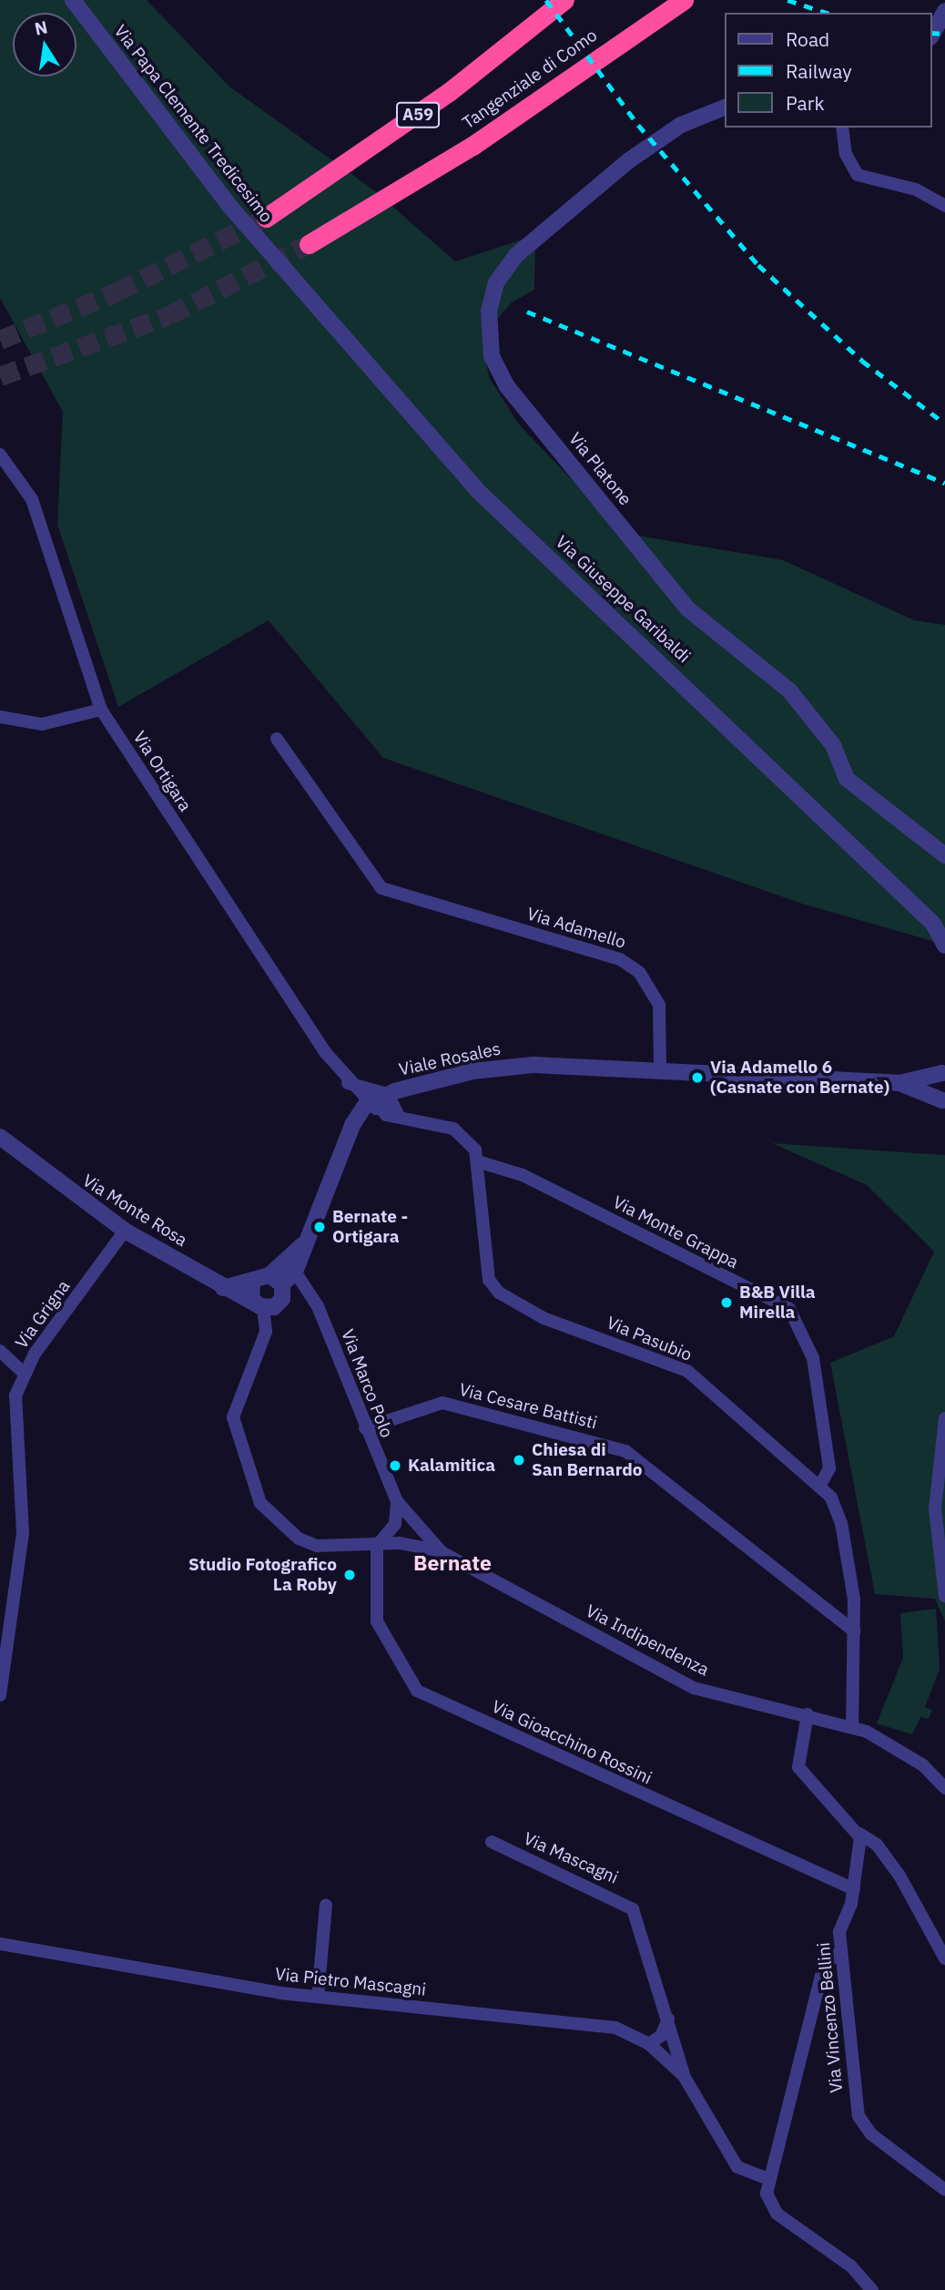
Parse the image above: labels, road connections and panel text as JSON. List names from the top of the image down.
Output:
{
  "streets": {
    "highway": ["Tangenziale di Como", "A59"],
    "street": [
      "Via Papa Clemente Tredicesimo",
      "Via Platone",
      "Via Giuseppe Garibaldi",
      "Via Ortigara",
      "Via Adamello",
      "Viale Rosales",
      "Via Monte Rosa",
      "Via Monte Grappa",
      "Via Grigna",
      "Via Pasubio",
      "Via Marco Polo",
      "Via Cesare Battisti",
      "Via Indipendenza",
      "Via Gioacchino Rossini",
      "Via Mascagni",
      "Via Pietro Mascagni",
      "Via Vincenzo Bellini"
    ]
  },
  "crossings": [
    ["Via Papa Clemente Tredicesimo", "Via Giuseppe Garibaldi"],
    ["Via Ortigara", "Viale Rosales"],
    ["Via Adamello", "Viale Rosales"],
    ["Via Monte Rosa", "Via Grigna"],
    ["Via Monte Grappa", "Via Pasubio"],
    ["Via Pasubio", "Via Cesare Battisti"],
    ["Via Pasubio", "Via Indipendenza"],
    ["Via Marco Polo", "Via Cesare Battisti"],
    ["Via Marco Polo", "Via Indipendenza"],
    ["Via Gioacchino Rossini", "Via Vincenzo Bellini"],
    ["Via Mascagni", "Via Pietro Mascagni"]
  ],
  "districts": ["Bernate"],
  "places": [
    "Via Adamello 6 (Casnate con Bernate)",
    "Bernate - Ortigara",
    "B&B Villa Mirella",
    "Chiesa di San Bernardo",
    "Kalamitica",
    "Studio Fotografico La Roby"
  ],
  "legend": ["Road", "Railway", "Park"],
  "north": "top"
}
